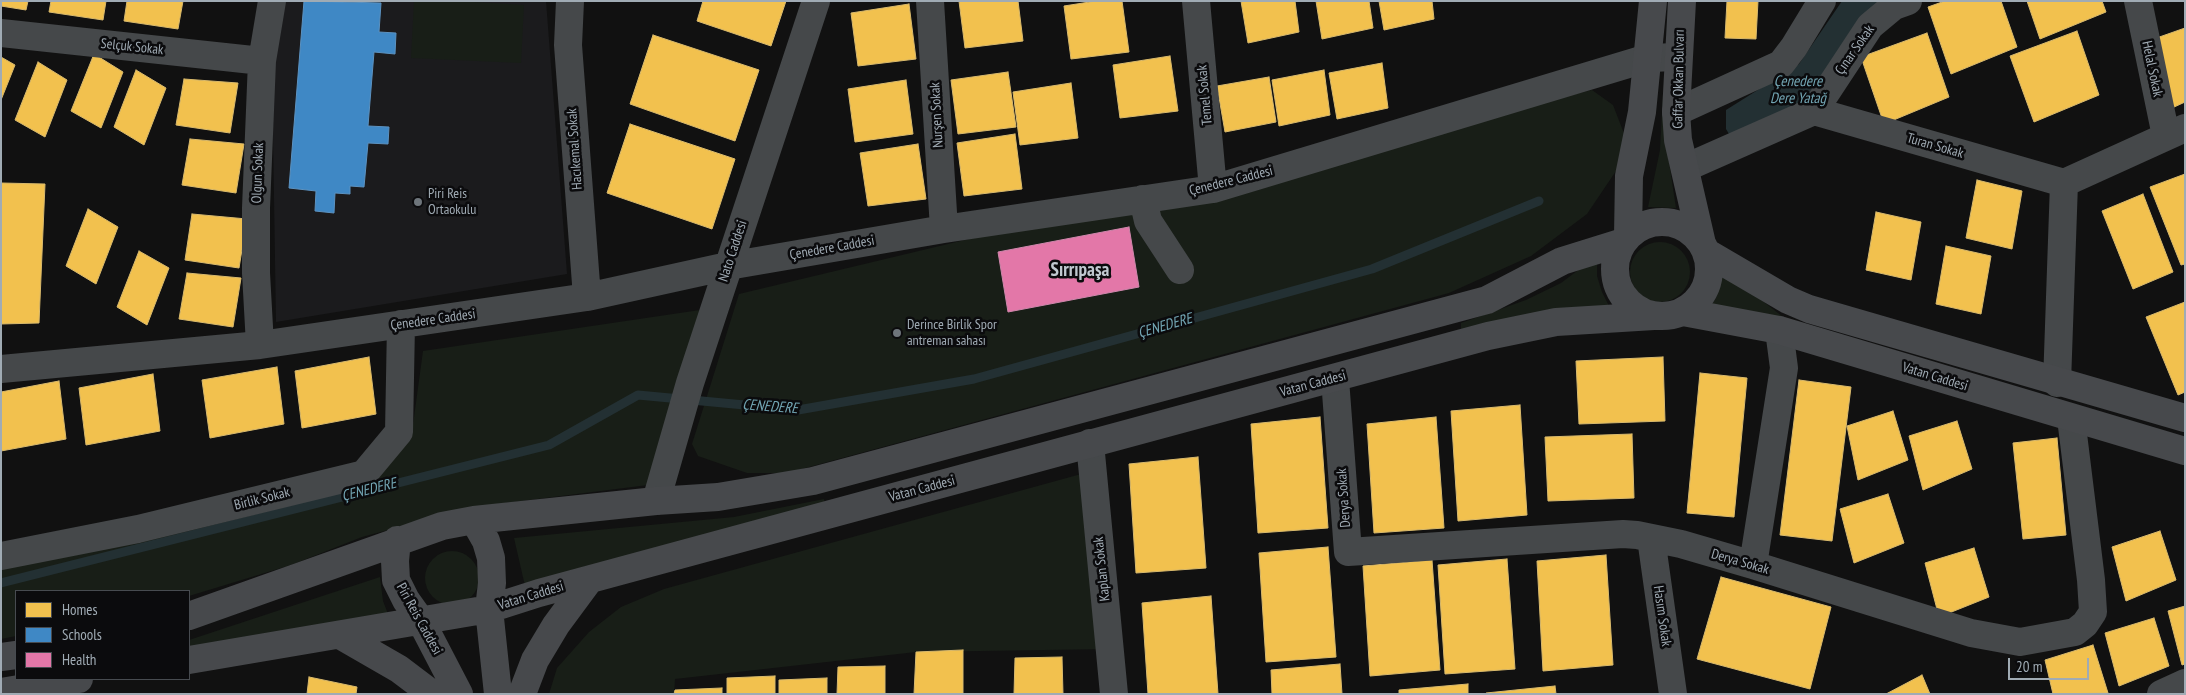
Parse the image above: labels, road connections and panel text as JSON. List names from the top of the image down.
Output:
{
  "streets": {
    "main road": ["Gaffar Okkan Bulvarı", "Vatan Caddesi", "Piri Reis Caddesi"],
    "street": [
      "Selçuk Sokak",
      "Çınar Sokak",
      "Helal Sokak",
      "Temel Sokak",
      "Nurşen Sokak",
      "Turan Sokak",
      "Hacıkemal Sokak",
      "Olgun Sokak",
      "Çenedere Caddesi",
      "Nato Caddesi",
      "Derya Sokak",
      "Birlik Sokak",
      "Kaplan Sokak",
      "Hasım Sokak"
    ]
  },
  "crossings": [
    ["Selçuk Sokak", "Olgun Sokak"],
    ["Çınar Sokak", "Turan Sokak"],
    ["Gaffar Okkan Bulvarı", "Çenedere Caddesi"],
    ["Gaffar Okkan Bulvarı", "Vatan Caddesi"],
    ["Temel Sokak", "Çenedere Caddesi"],
    ["Nurşen Sokak", "Çenedere Caddesi"],
    ["Hacıkemal Sokak", "Çenedere Caddesi"],
    ["Olgun Sokak", "Çenedere Caddesi"],
    ["Çenedere Caddesi", "Nato Caddesi"],
    ["Çenedere Caddesi", "Birlik Sokak"],
    ["Nato Caddesi", "Vatan Caddesi"],
    ["Vatan Caddesi", "Derya Sokak"],
    ["Vatan Caddesi", "Kaplan Sokak"],
    ["Vatan Caddesi", "Piri Reis Caddesi"],
    ["Derya Sokak", "Hasım Sokak"]
  ],
  "districts": ["Sırrıpaşa"],
  "water": ["Çenedere Dere Yatağ", "ÇENEDERE"],
  "places": ["Piri Reis Ortaokulu", "Derince Birlik Spor antreman sahası"],
  "legend": ["Homes", "Schools", "Health"],
  "scale_bar": "20 m"
}
